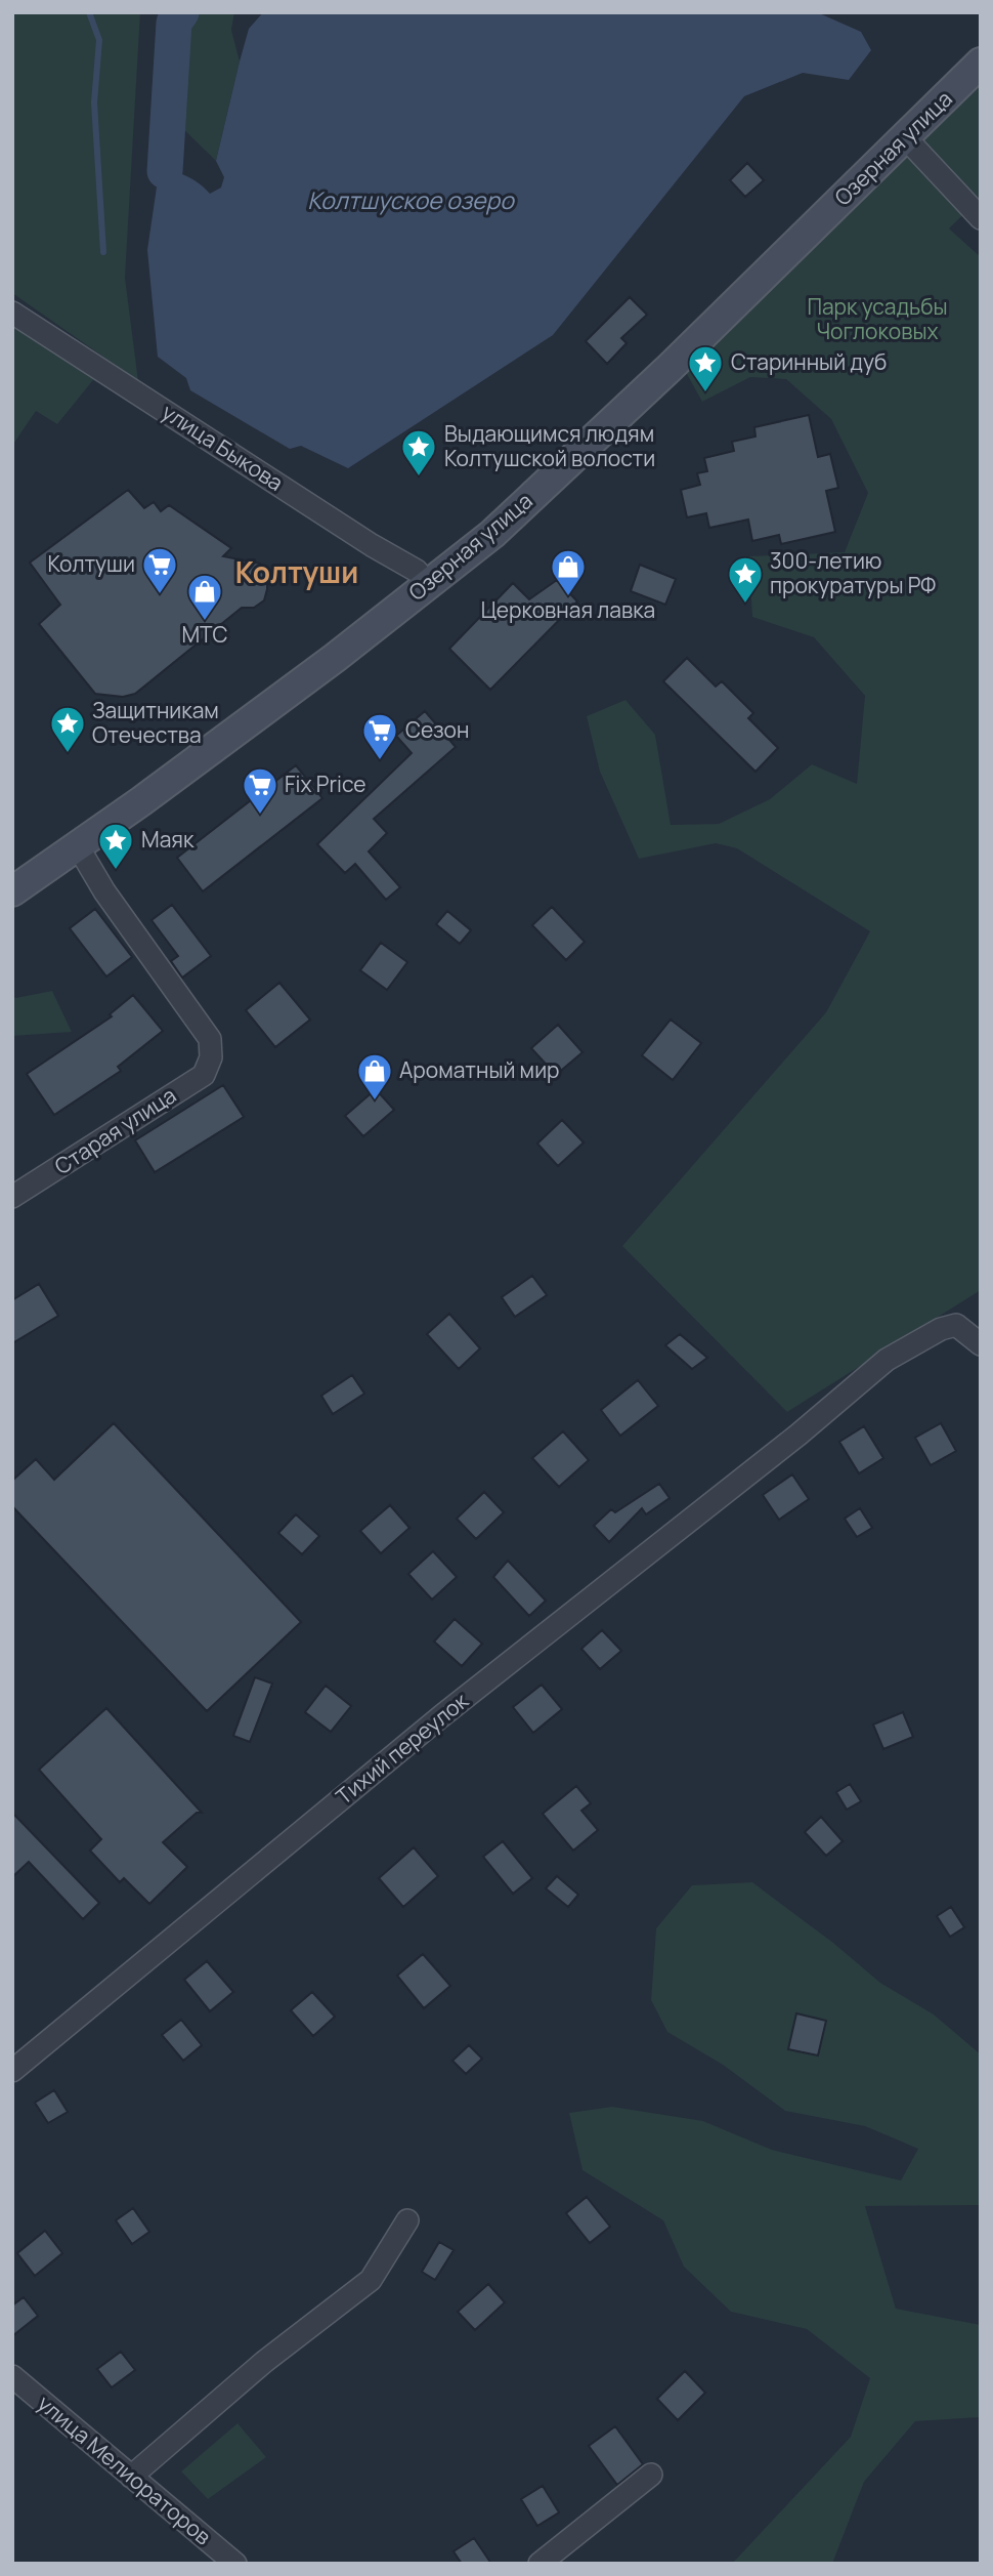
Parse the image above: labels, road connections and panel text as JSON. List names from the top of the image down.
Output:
{
  "streets": {
    "main road": ["Озерная улица"],
    "street": [
      "улица Быкова",
      "Старая улица",
      "Тихий переулок",
      "улица Мелиораторов"
    ]
  },
  "crossings": [
    ["Озерная улица", "улица Быкова"],
    ["Озерная улица", "Старая улица"]
  ],
  "districts": ["Колтуши"],
  "water": ["Колтшуское озеро"],
  "parks": ["Парк усадьбы Чоглоковых"],
  "places": {
    "place": [
      "Старинный дуб",
      "Выдающимся людям Колтушской волости",
      "300-летию прокуратуры РФ",
      "Защитникам Отечества",
      "Маяк"
    ],
    "supermarket": ["Колтуши", "Сезон", "Fix Price"],
    "shop": ["Церковная лавка", "МТС", "Ароматный мир"]
  }
}
